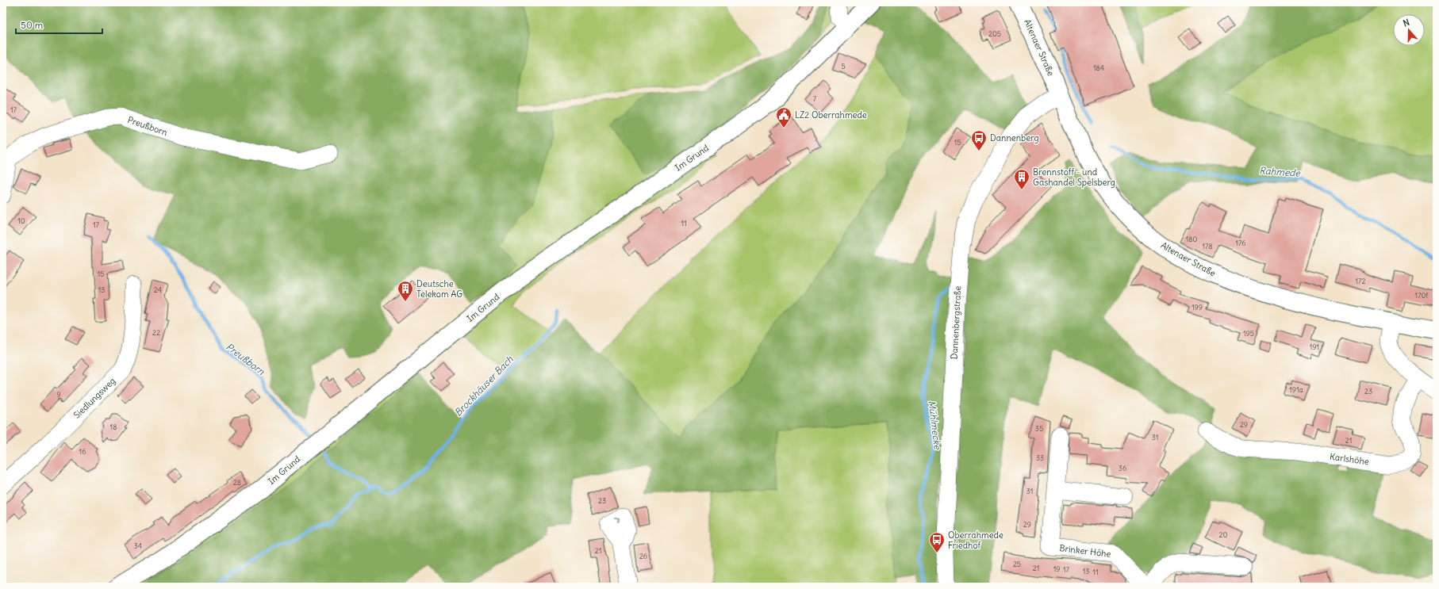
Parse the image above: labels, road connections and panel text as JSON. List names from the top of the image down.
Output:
{
  "streets": {
    "main road": ["Altenaer Straße", "Im Grund"],
    "street": [
      "Preußborn",
      "Dannenbergstraße",
      "Siedlungsweg",
      "Karlshöhe",
      "Brinker Höhe"
    ]
  },
  "crossings": [
    ["Altenaer Straße", "Dannenbergstraße"]
  ],
  "water": [
    "Rahmede",
    "Preußborn",
    "Brockhäuser Bach",
    "Mühlmecke"
  ],
  "places": {
    "public building": ["LZ2 Oberrahmede"],
    "bus stop": ["Dannenberg", "Oberrahmede Friedhof"],
    "building": ["Brennstoff - und Gashandel Spelsberg", "Deutsche Telekom AG"]
  },
  "house_numbers": [
    "205",
    "5",
    "184",
    "7",
    "17",
    "15",
    "10",
    "11",
    "17",
    "180",
    "176",
    "178",
    "15",
    "172",
    "13",
    "24",
    "170f",
    "199",
    "22",
    "195",
    "191",
    "191a",
    "23",
    "9",
    "29",
    "18",
    "35",
    "31",
    "21",
    "16",
    "33",
    "36",
    "28",
    "31",
    "23",
    "29",
    "20",
    "34",
    "21",
    "26",
    "25",
    "21",
    "19",
    "17",
    "13",
    "11"
  ],
  "scale_bar": "50 m",
  "north": "top"
}
